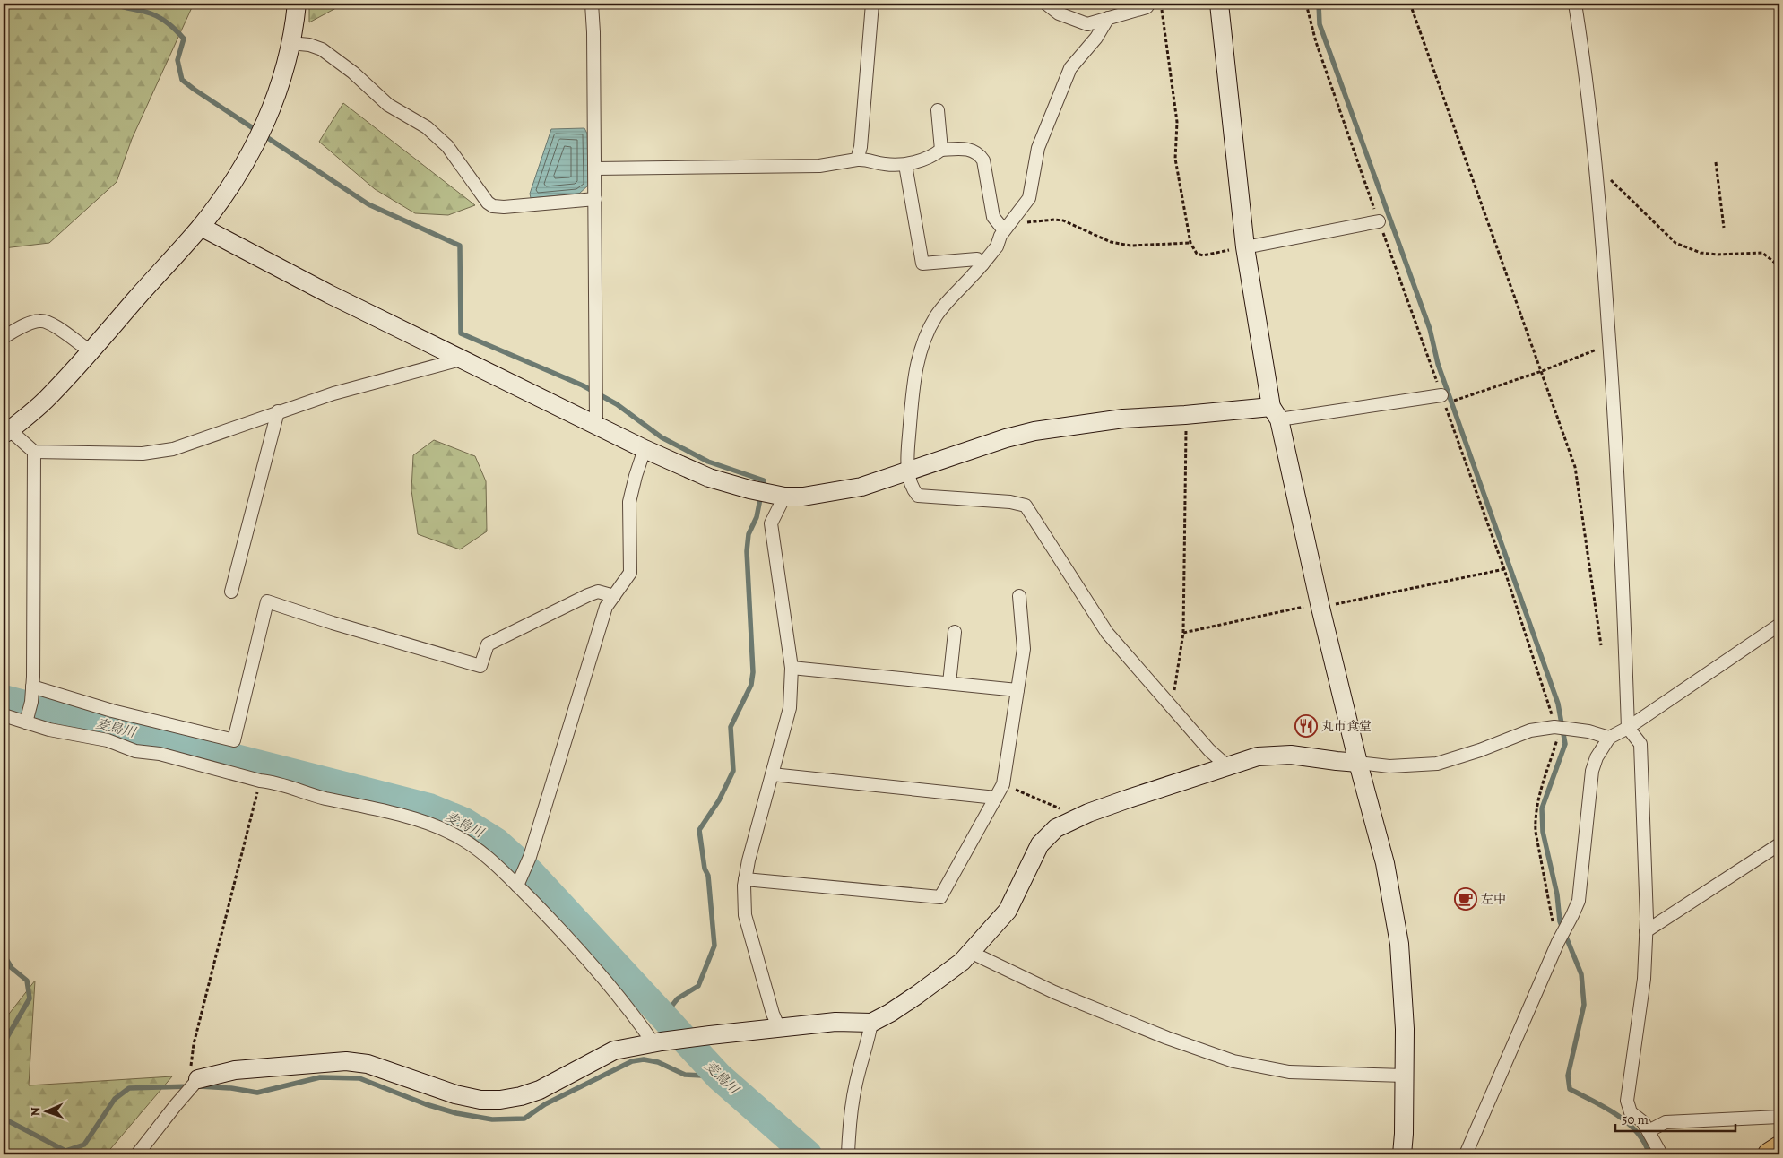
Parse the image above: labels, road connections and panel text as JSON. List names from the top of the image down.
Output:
{
  "water": ["麦鳥川"],
  "places": {
    "restaurant": ["丸市食堂"],
    "cafe": ["左中"]
  },
  "scale_bar": "50 m",
  "north": "left"
}
